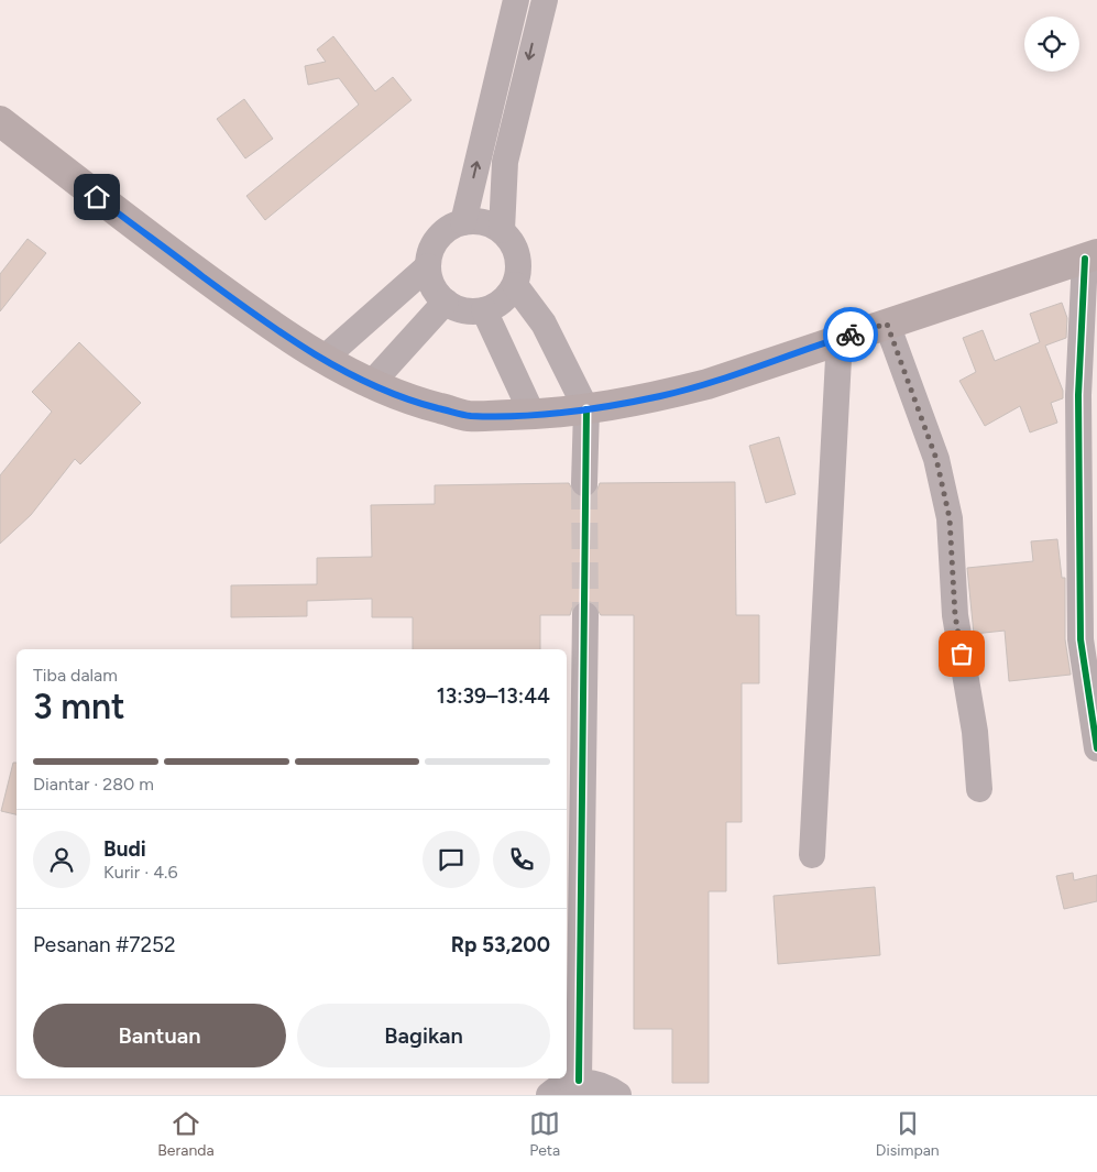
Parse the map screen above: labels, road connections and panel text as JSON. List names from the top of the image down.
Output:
{
  "page": {
    "heading": ["3 mnt", "Tiba dalam", "13:39–13:44"],
    "panel": [
      "Budi",
      "Kurir · 4.6",
      "Pesanan #7252",
      "Rp 53,200"
    ],
    "bar": "Diantar · 280 m",
    "buttons": ["Bantuan", "Bagikan"],
    "tabs": ["Beranda", "Peta", "Disimpan"]
  }
}
